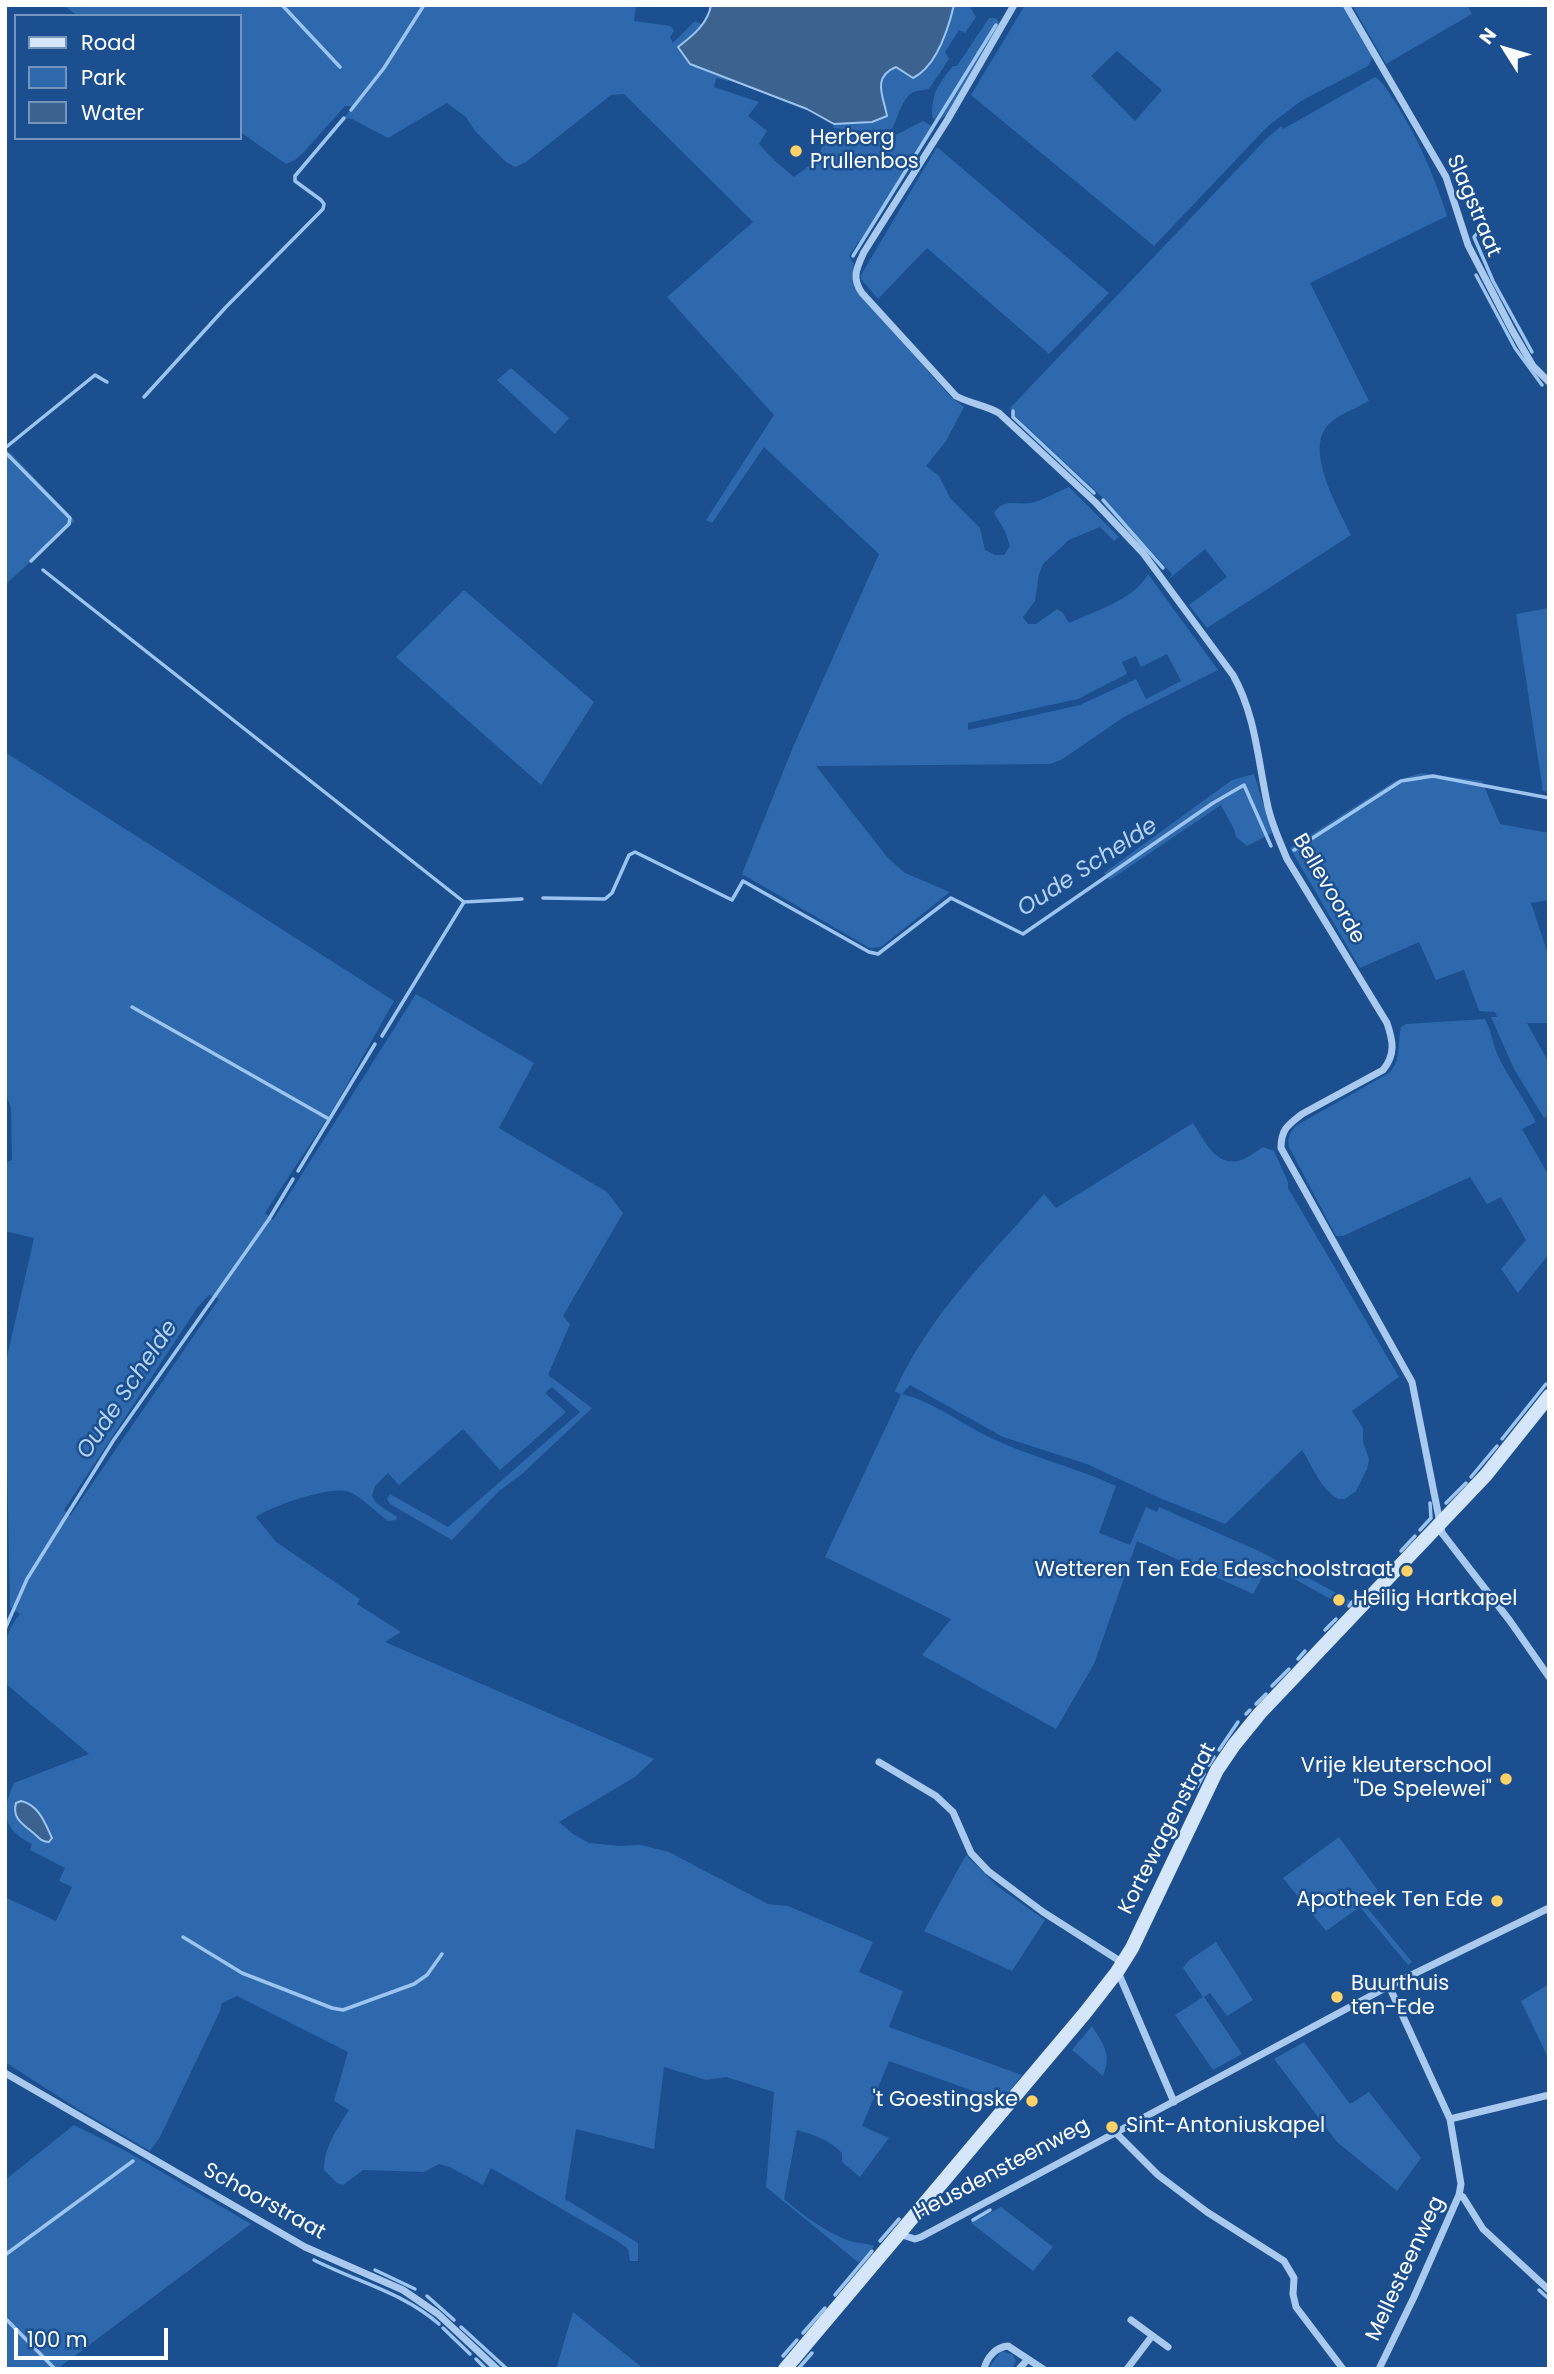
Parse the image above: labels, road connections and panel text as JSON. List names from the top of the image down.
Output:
{
  "streets": {
    "street": [
      "Slagstraat",
      "Bellevoorde",
      "Kortewagenstraat",
      "Heusdensteenweg",
      "Schoorstraat",
      "Mellesteenweg"
    ]
  },
  "crossings": [
    ["Bellevoorde", "Kortewagenstraat"],
    ["Kortewagenstraat", "Heusdensteenweg"],
    ["Heusdensteenweg", "Mellesteenweg"]
  ],
  "water": ["Oude Schelde"],
  "places": [
    "Herberg Prullenbos",
    "Wetteren Ten Ede Edeschoolstraat",
    "Heilig Hartkapel",
    "Vrije kleuterschool \"De Spelewei\"",
    "Apotheek Ten Ede",
    "Buurthuis ten-Ede",
    "'t Goestingske",
    "Sint-Antoniuskapel"
  ],
  "legend": ["Road", "Park", "Water"],
  "scale_bar": "100 m",
  "north": "top left"
}
